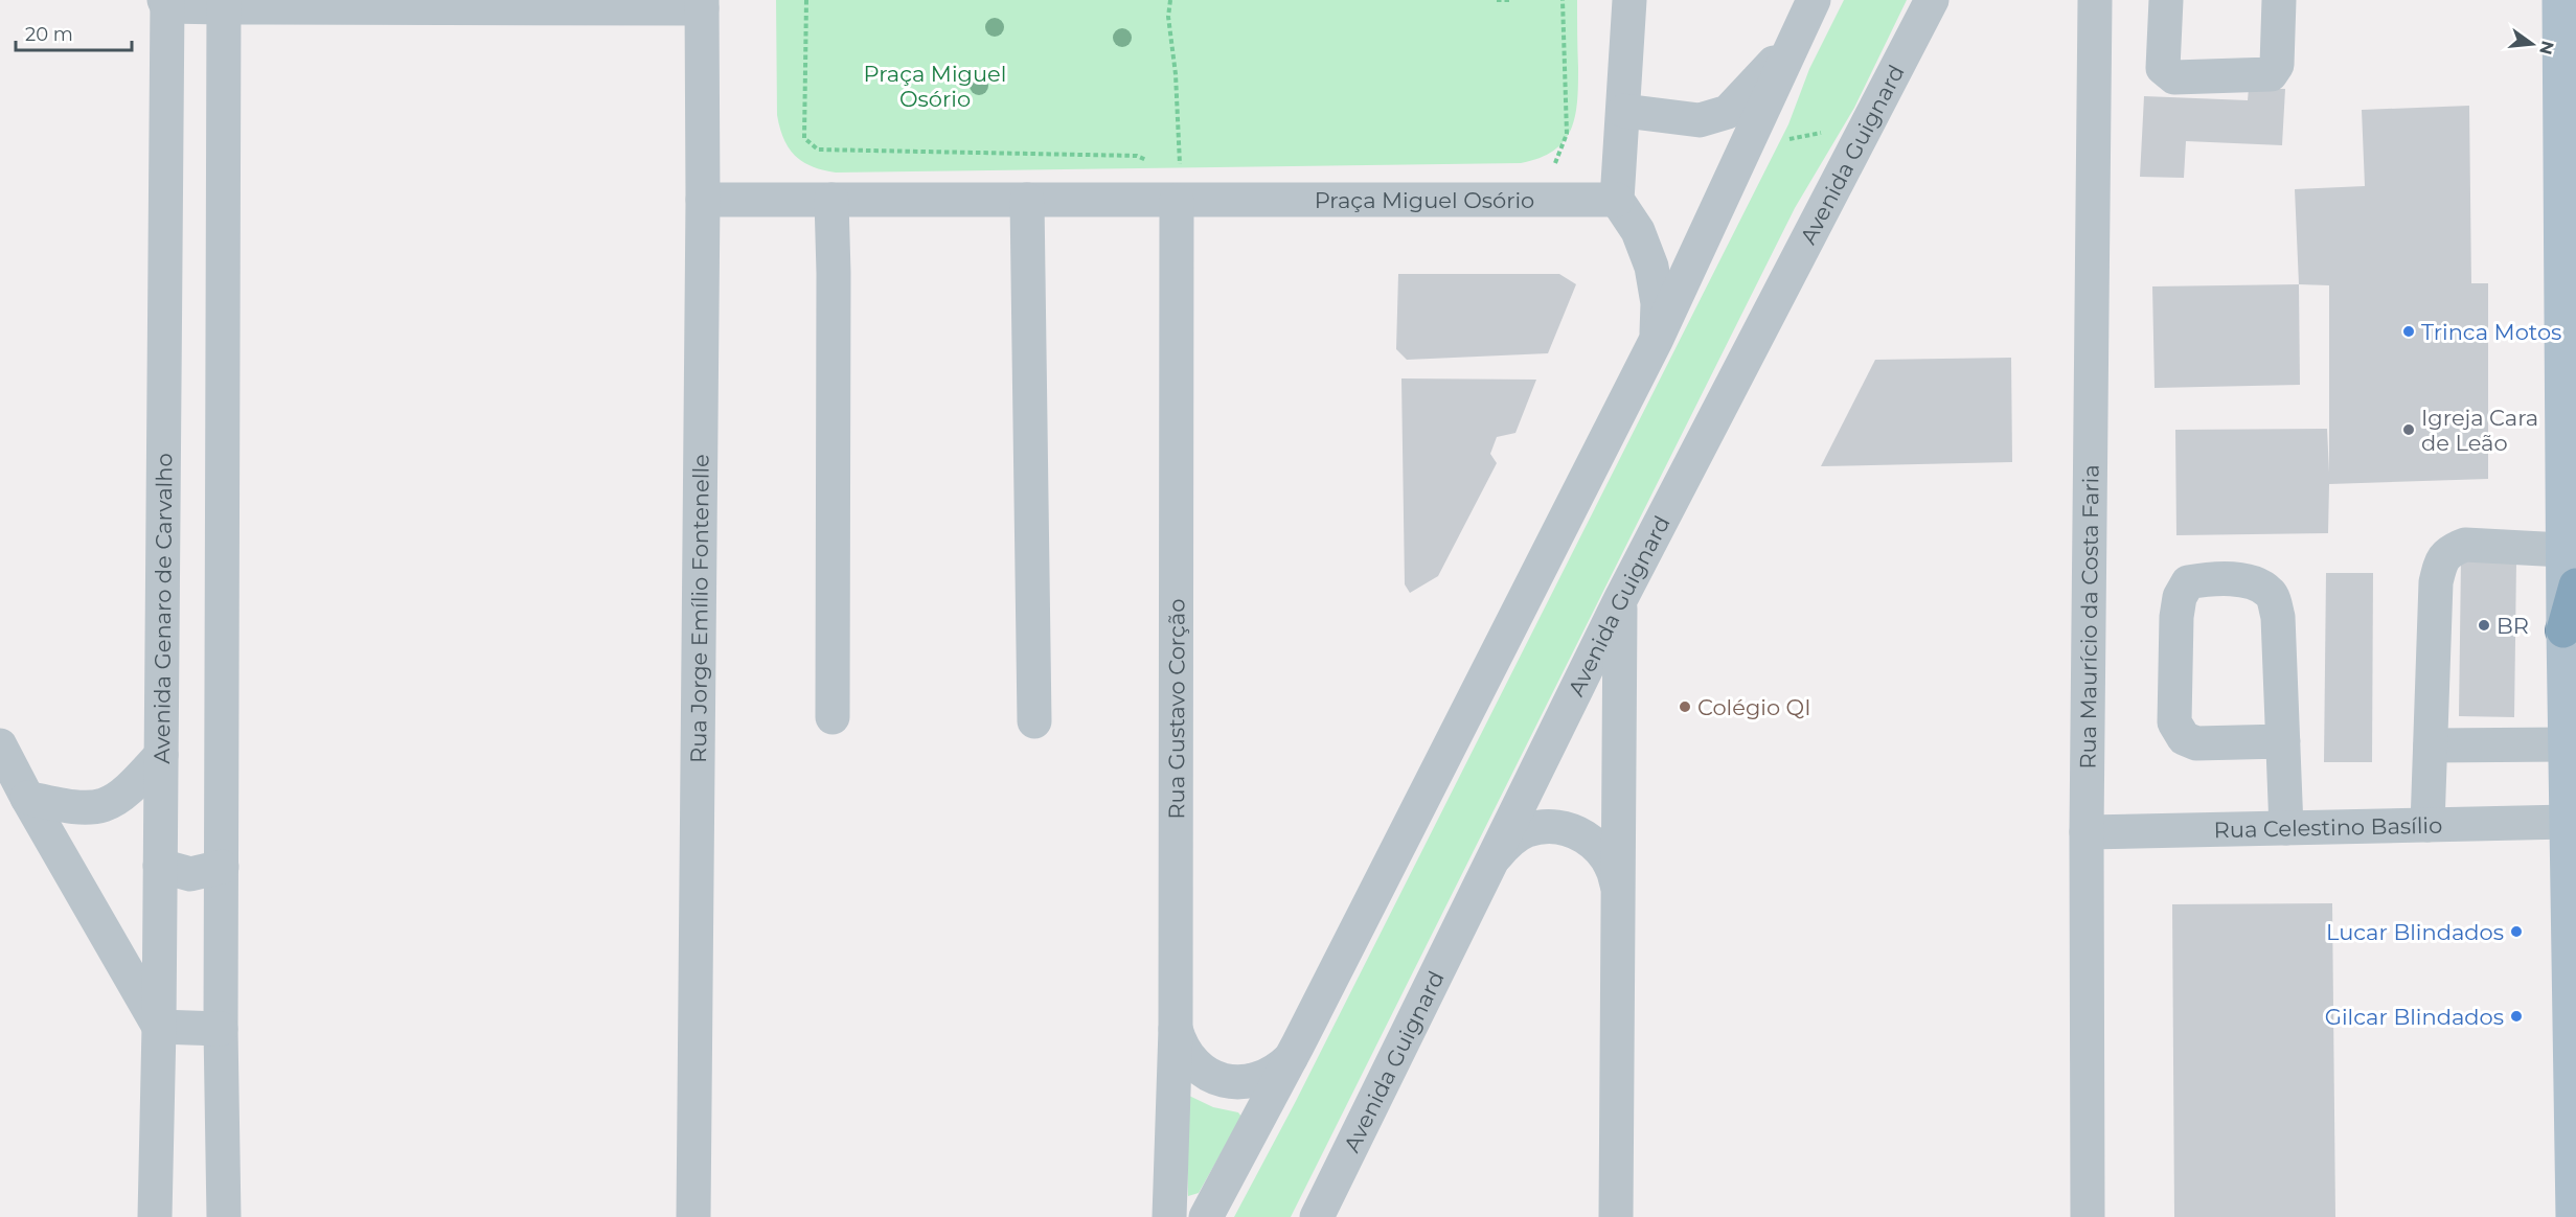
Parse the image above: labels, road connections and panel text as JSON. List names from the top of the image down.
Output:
{
  "streets": {
    "street": [
      "Avenida Guignard",
      "Praça Miguel Osório",
      "Avenida Genaro de Carvalho",
      "Rua Jorge Emílio Fontenelle",
      "Rua Maurício da Costa Faria",
      "Rua Gustavo Corção",
      "Rua Celestino Basílio"
    ]
  },
  "crossings": [
    ["Praça Miguel Osório", "Rua Jorge Emílio Fontenelle"],
    ["Praça Miguel Osório", "Rua Gustavo Corção"],
    ["Rua Maurício da Costa Faria", "Rua Celestino Basílio"]
  ],
  "parks": ["Praça Miguel Osório"],
  "places": [
    "Trinca Motos",
    "Igreja Cara de Leão",
    "BR",
    "Colégio QI",
    "Lucar Blindados",
    "Gilcar Blindados"
  ],
  "scale_bar": "20 m",
  "north": "right"
}
